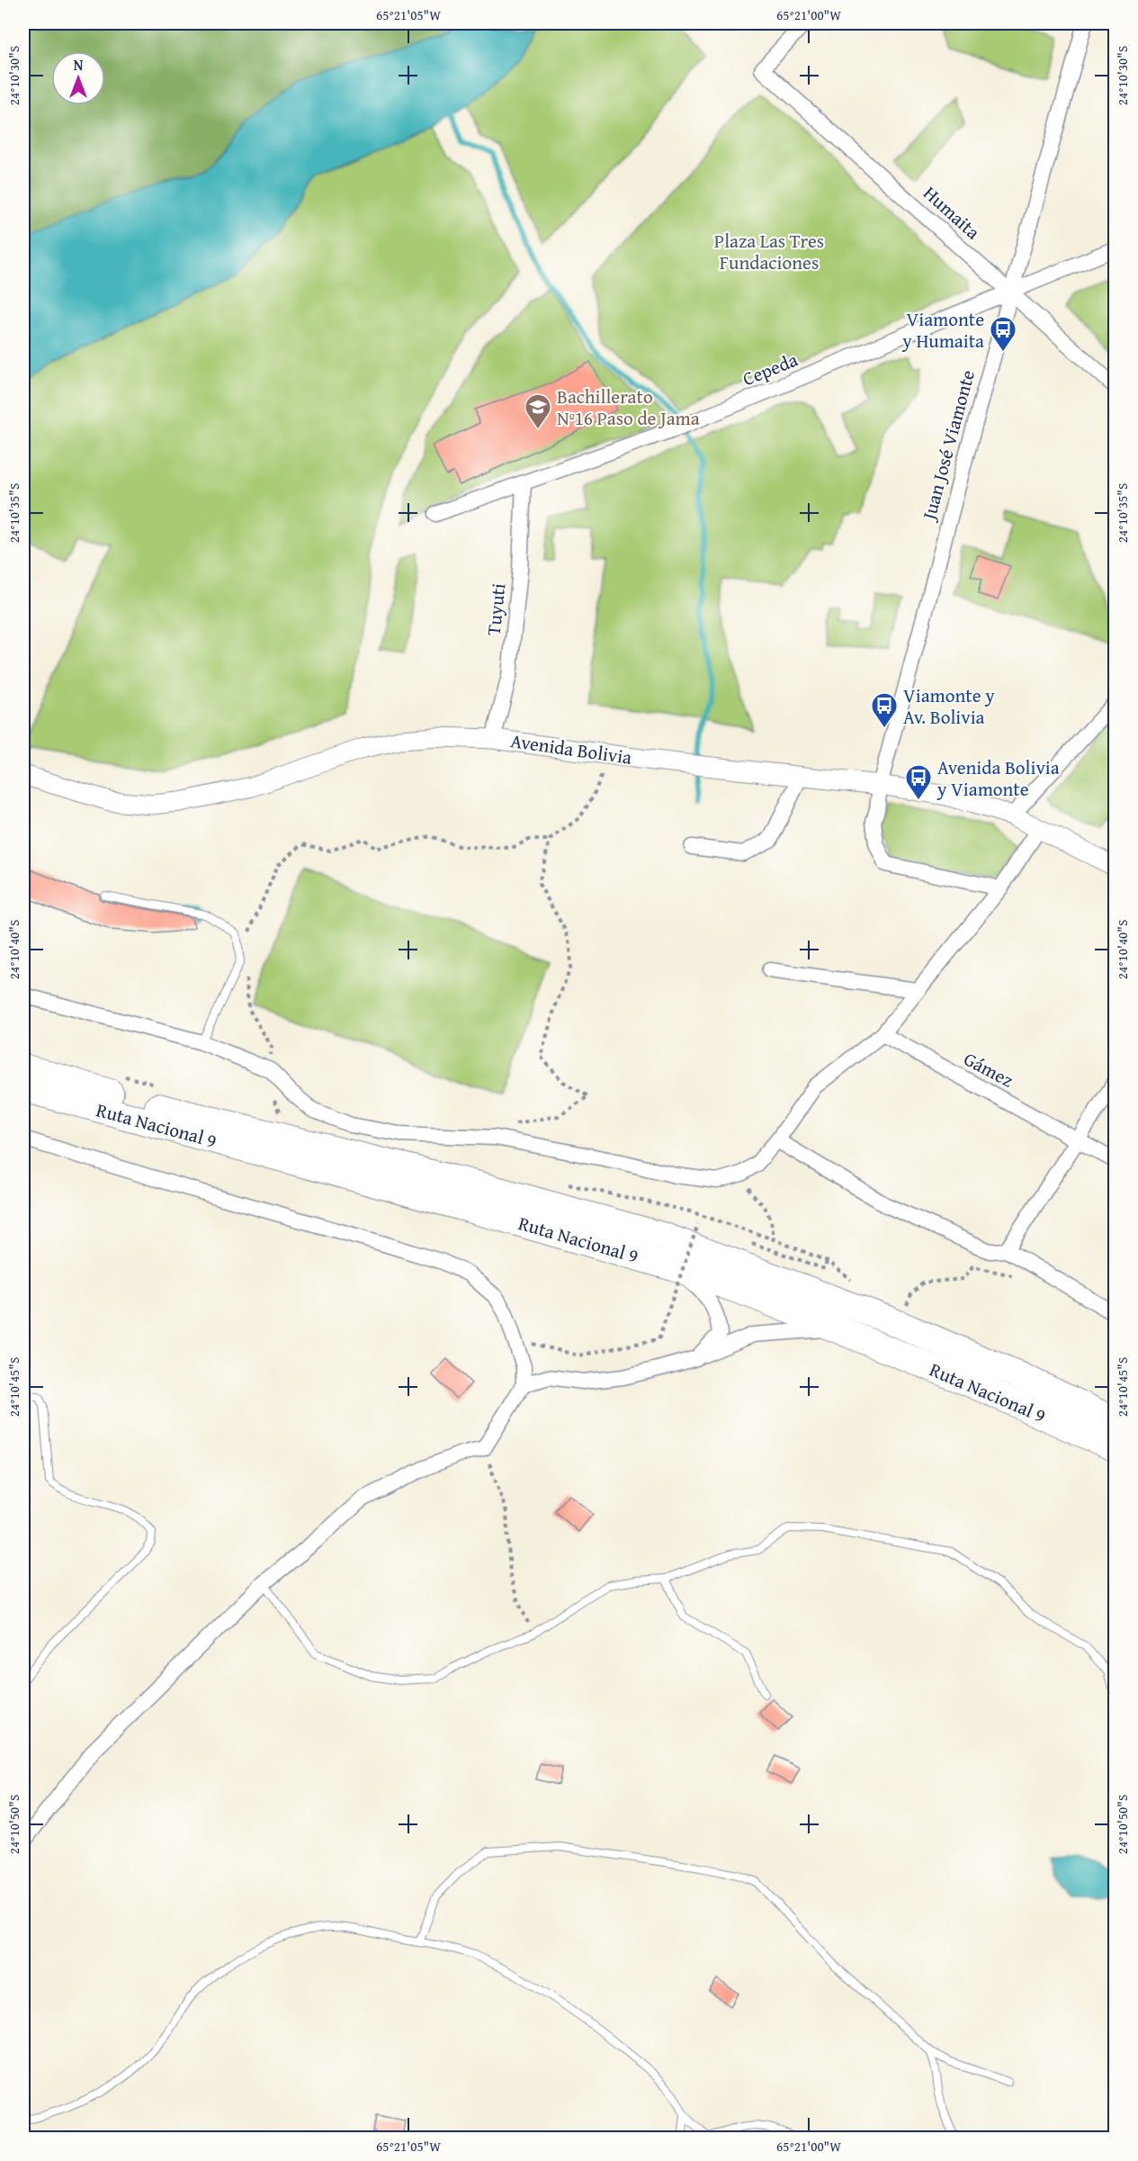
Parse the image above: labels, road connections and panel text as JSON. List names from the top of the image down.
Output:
{
  "streets": {
    "highway": ["Ruta Nacional 9"],
    "street": [
      "Humaita",
      "Cepeda",
      "Juan José Viamonte",
      "Tuyuti",
      "Avenida Bolivia",
      "Gámez"
    ]
  },
  "crossings": [
    ["Humaita", "Cepeda"],
    ["Humaita", "Juan José Viamonte"],
    ["Cepeda", "Juan José Viamonte"],
    ["Cepeda", "Tuyuti"],
    ["Juan José Viamonte", "Avenida Bolivia"],
    ["Tuyuti", "Avenida Bolivia"]
  ],
  "parks": ["Plaza Las Tres Fundaciones"],
  "places": {
    "bus stop": ["Viamonte y Humaita", "Viamonte y Av. Bolivia", "Avenida Bolivia y Viamonte"],
    "school or university": ["Bachillerato Nº16 Paso de Jama"]
  },
  "north": "top",
  "coordinates": [
    "65°21'05\"W",
    "65°21'00\"W",
    "24°10'30\"S",
    "24°10'35\"S",
    "24°10'40\"S",
    "24°10'45\"S",
    "24°10'50\"S"
  ]
}
